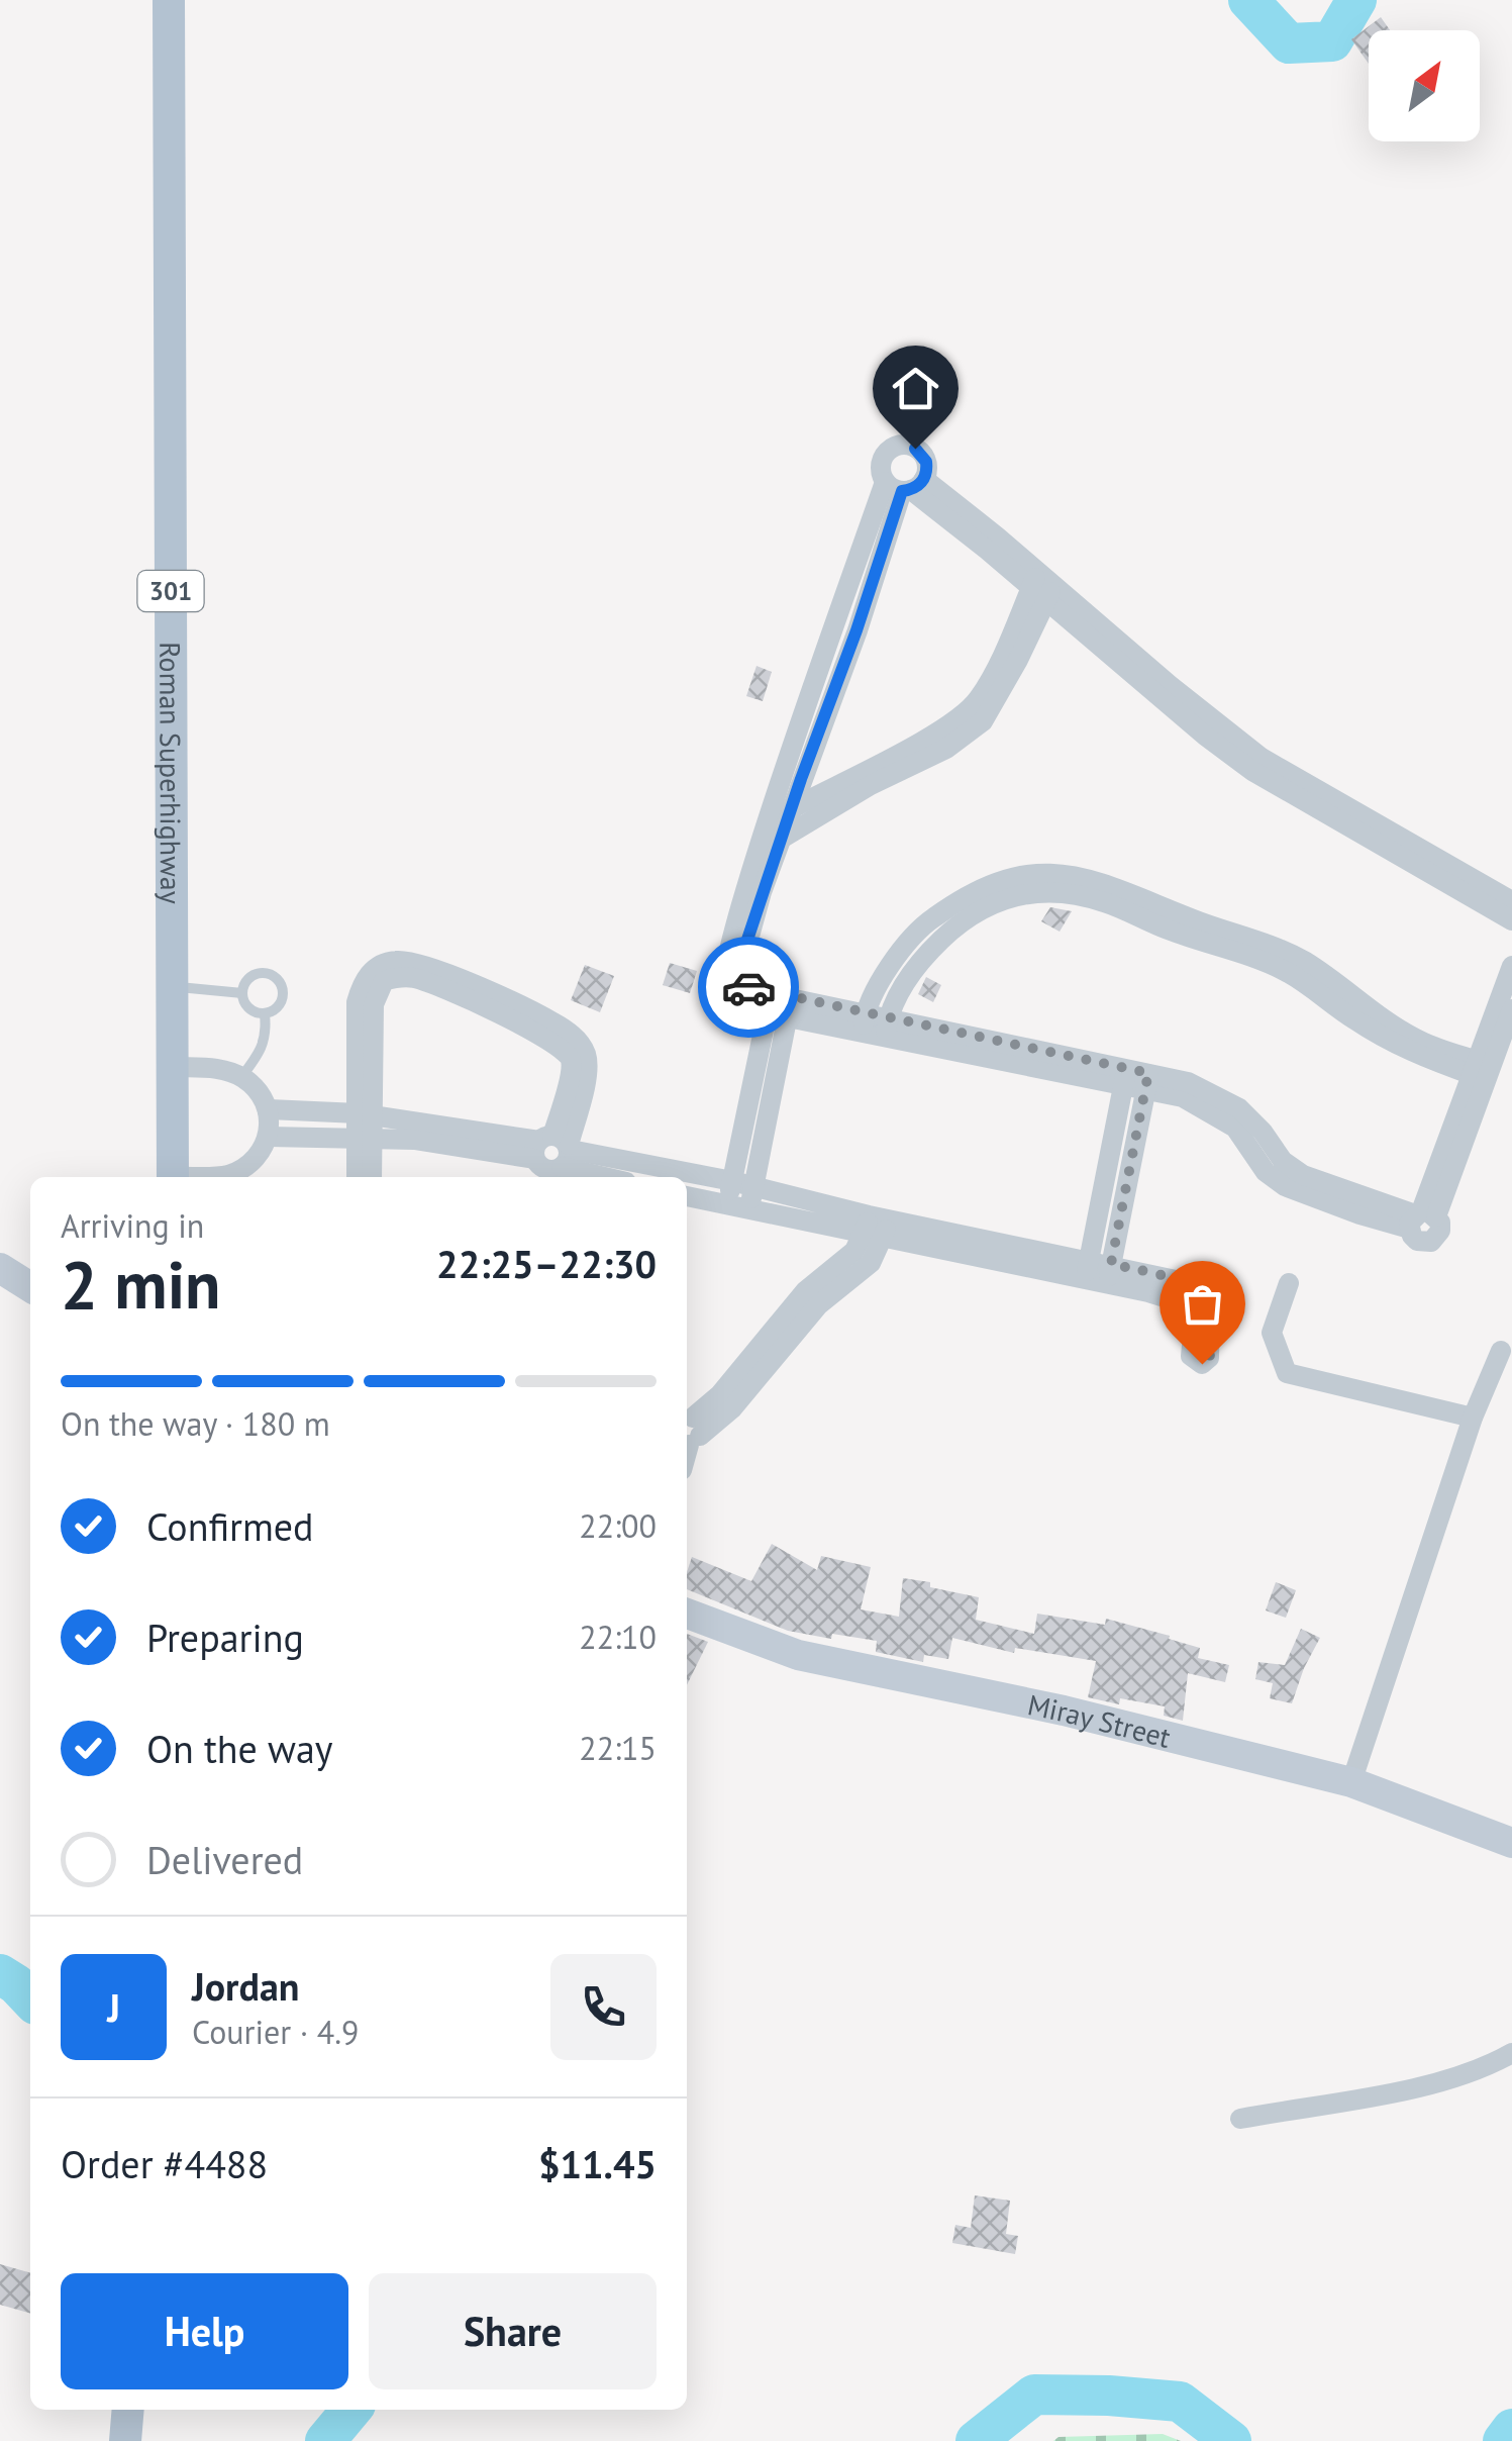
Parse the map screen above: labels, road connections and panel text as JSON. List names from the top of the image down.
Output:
{
  "streets": {
    "main road": ["301", "Roman Superhighway"],
    "street": ["Miray Street"]
  },
  "north": "top right",
  "page": {
    "heading": ["2 min", "Arriving in", "22:25–22:30"],
    "panel": [
      "Jordan",
      "Courier · 4.9",
      "Order #4488",
      "$11.45"
    ],
    "bar": "On the way · 180 m",
    "list": [
      ["Confirmed", "22:00"],
      ["Preparing", "22:10"],
      ["On the way", "22:15"],
      "Delivered"
    ],
    "round": "J",
    "buttons": ["Help", "Share"]
  }
}
